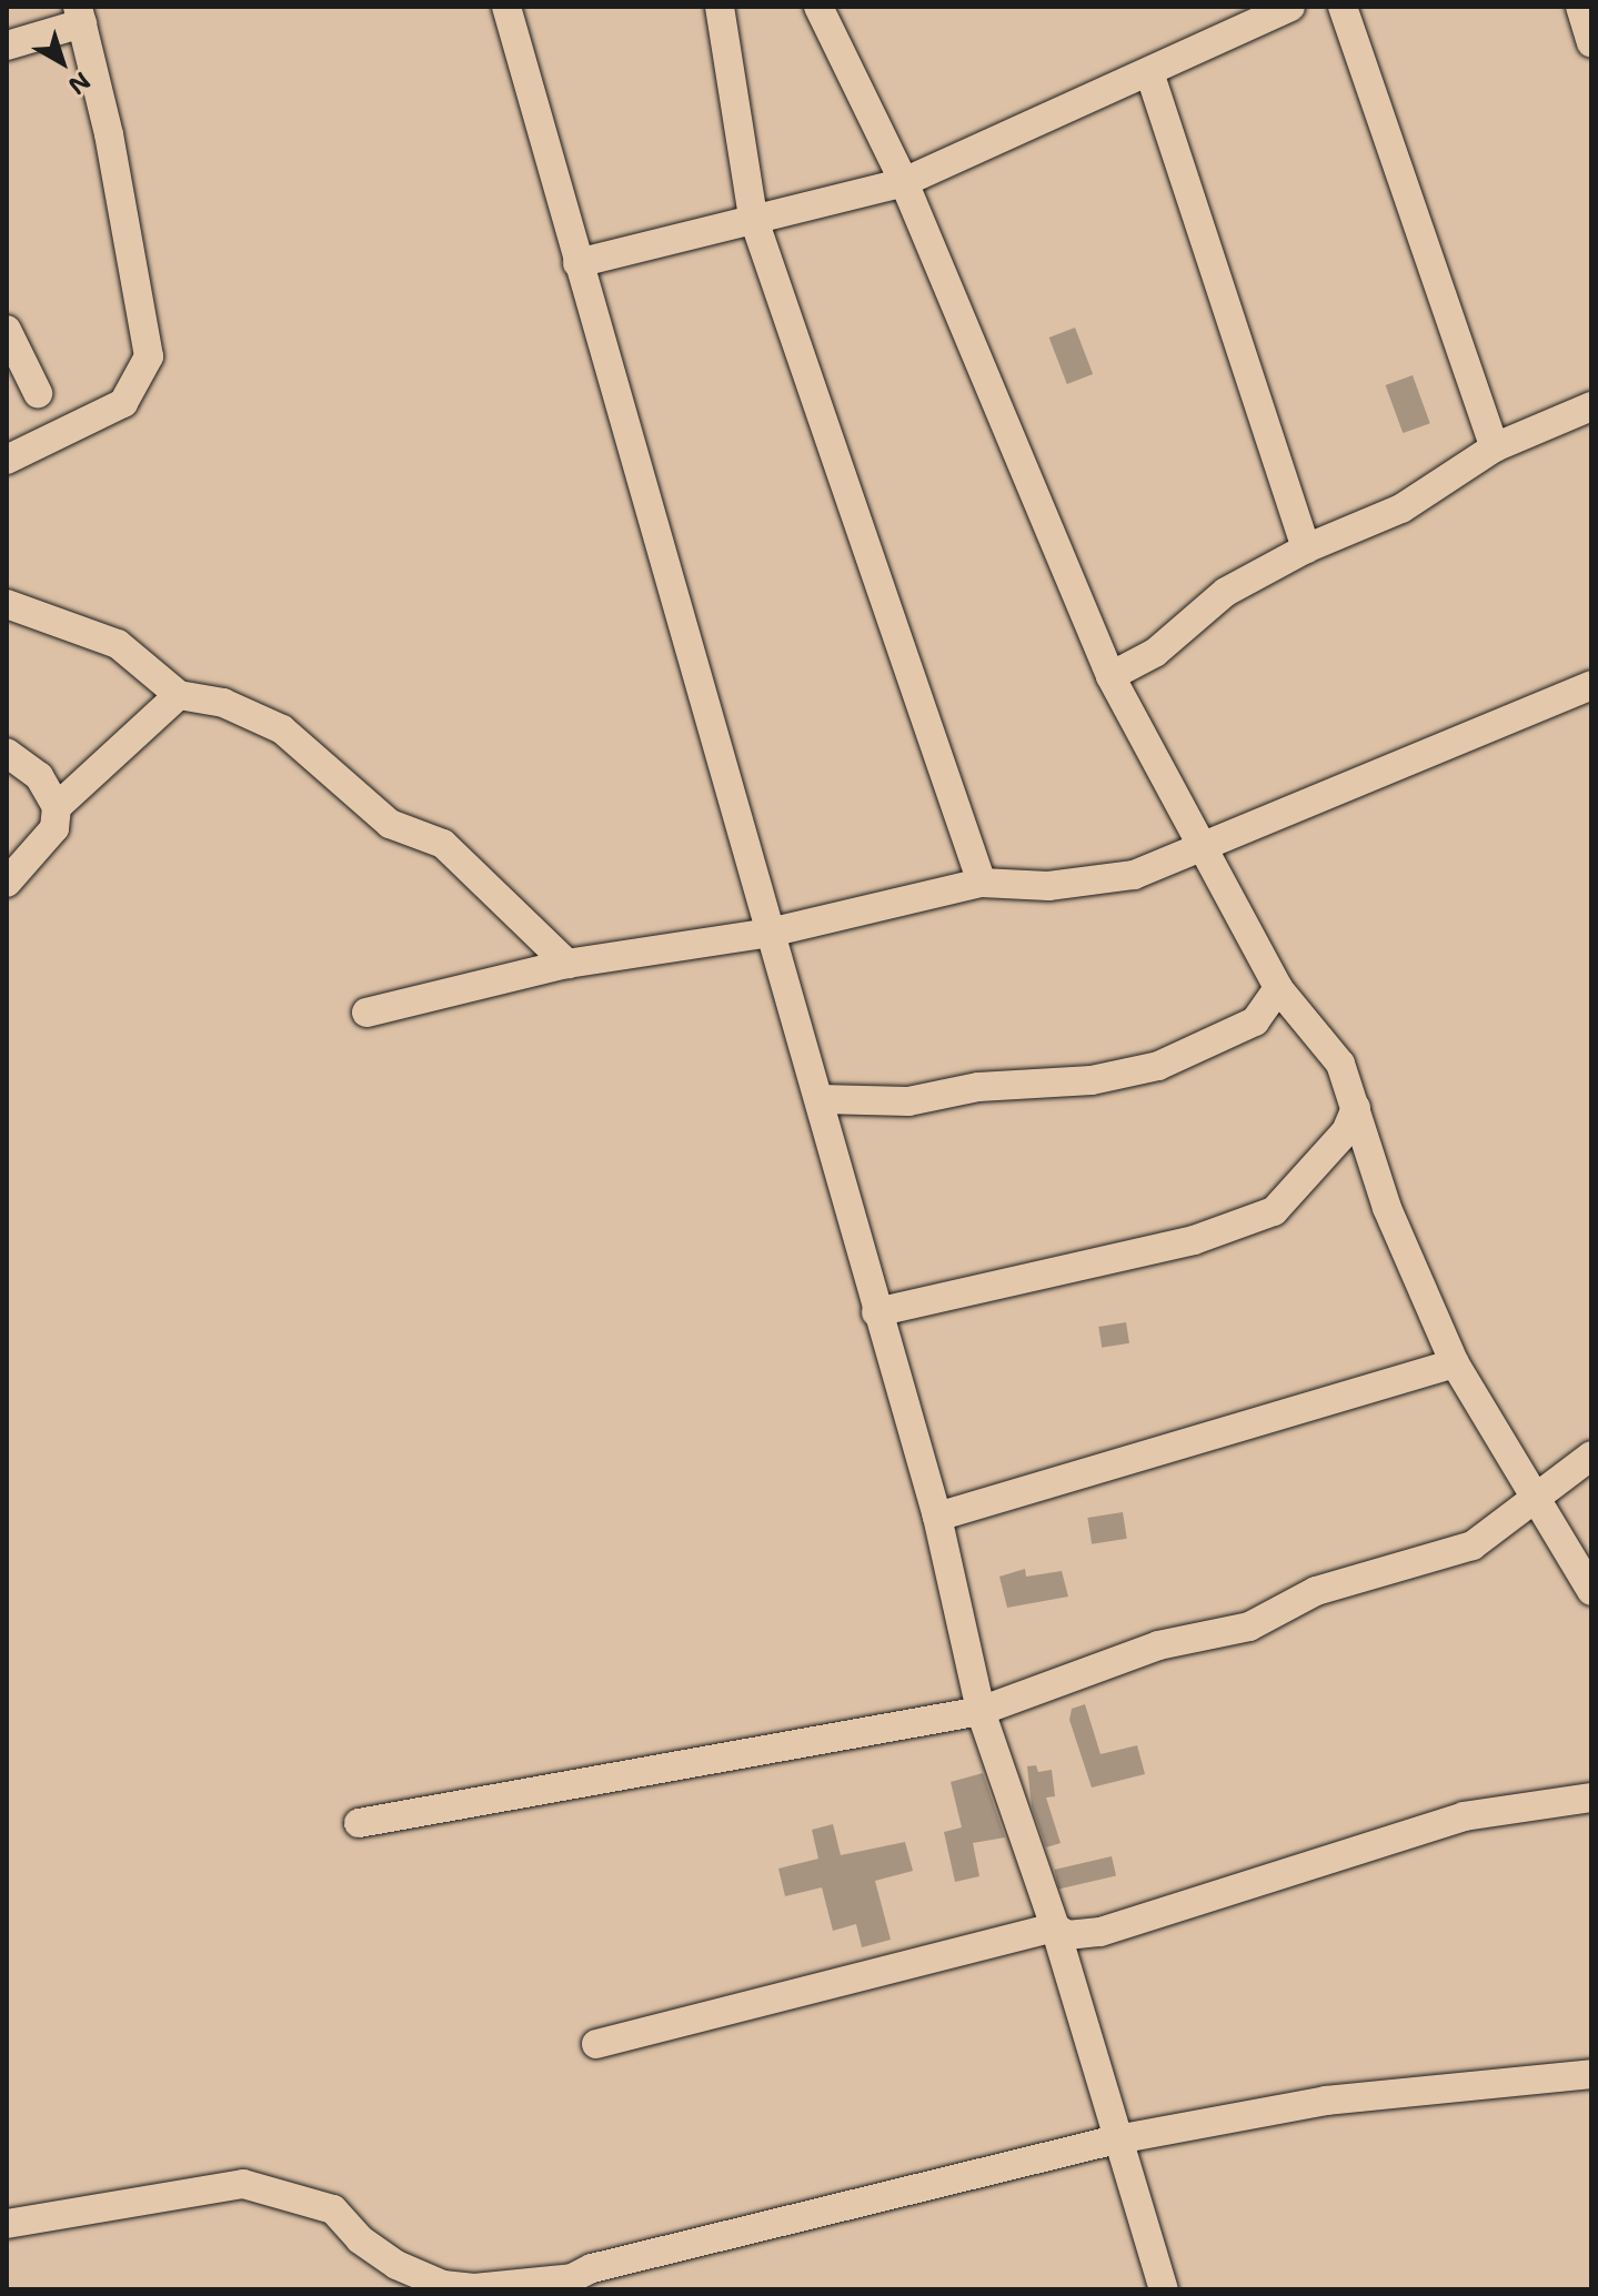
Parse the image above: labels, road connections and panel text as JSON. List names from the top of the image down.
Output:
{
  "north": "bottom right"
}
